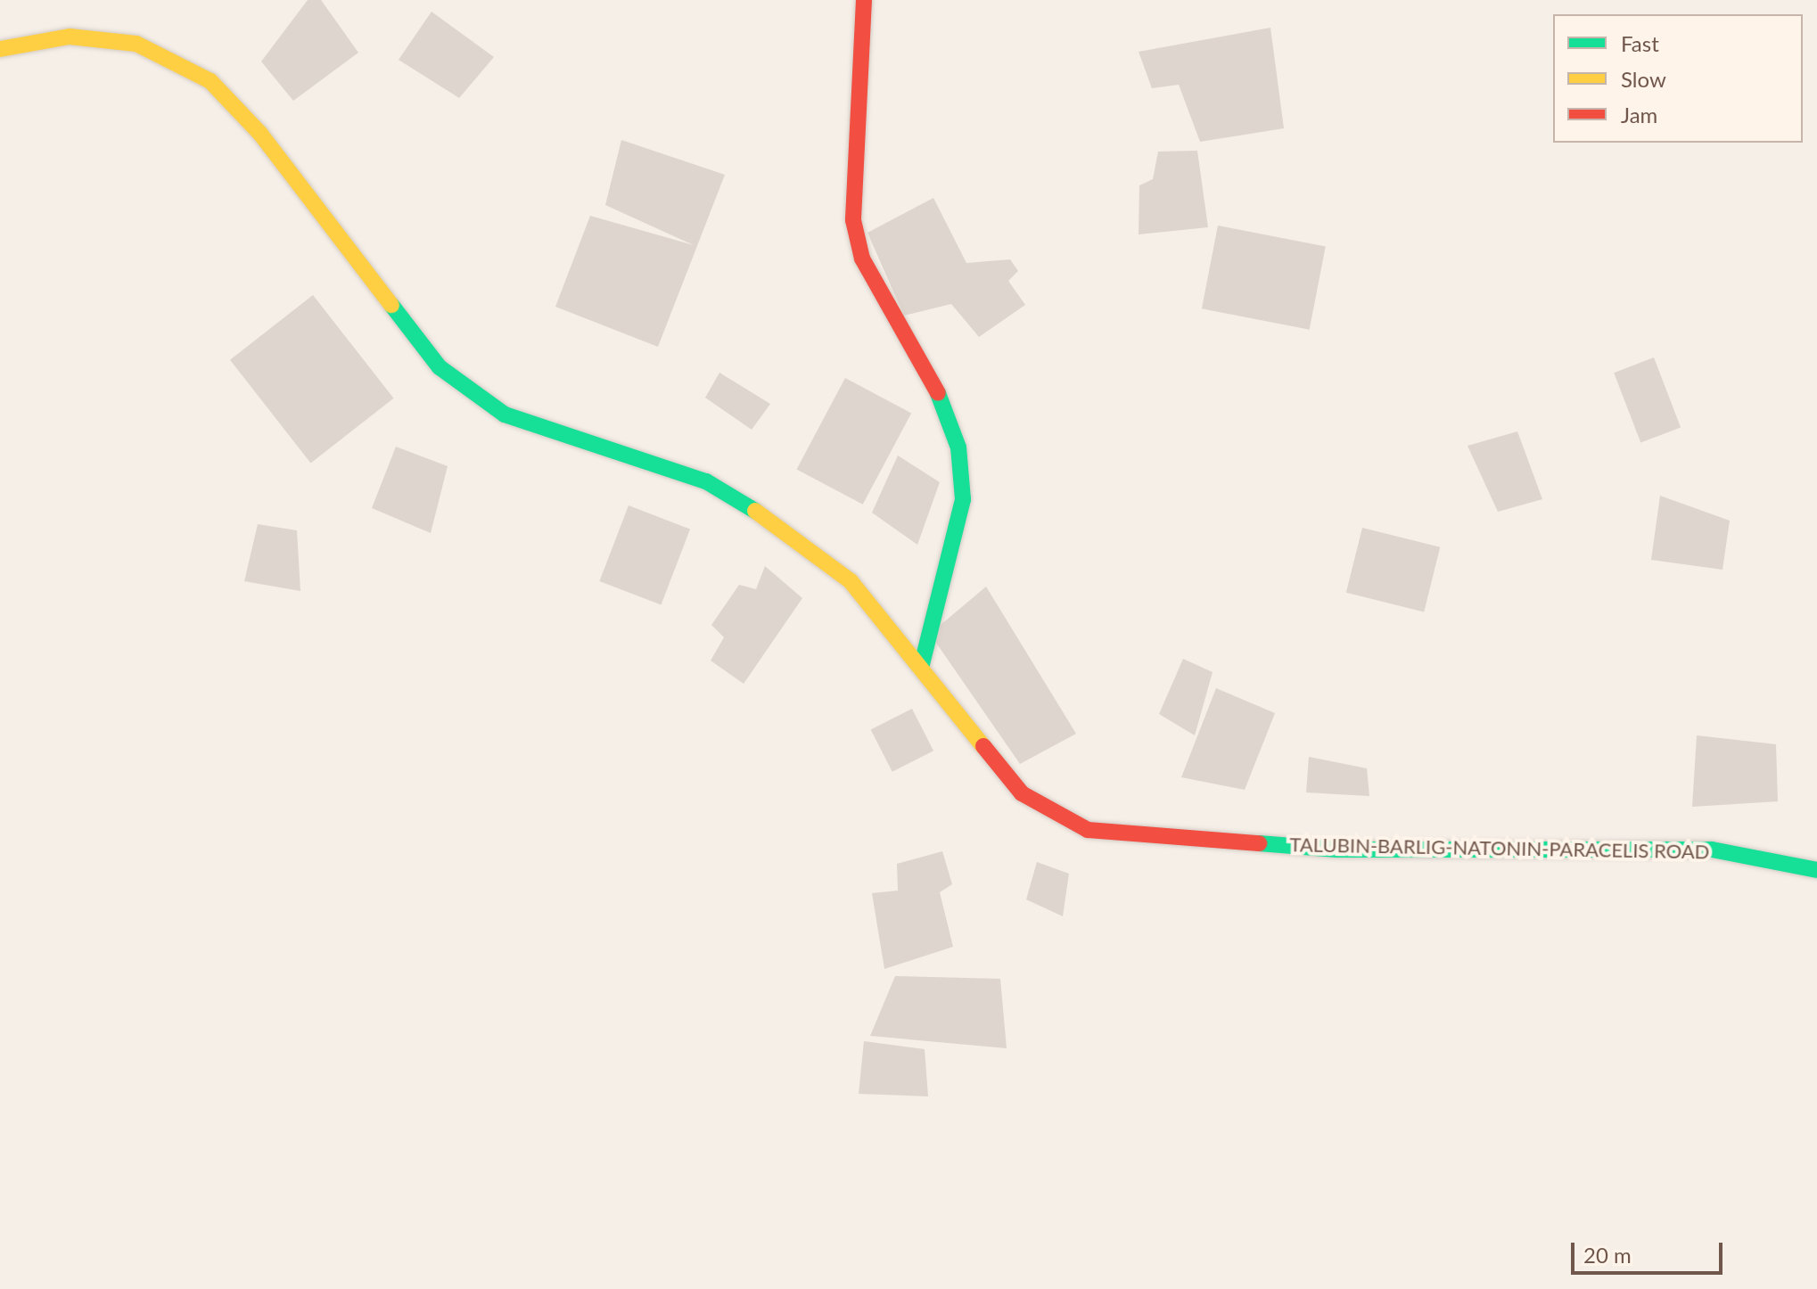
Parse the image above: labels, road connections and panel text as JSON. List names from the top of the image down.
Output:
{
  "streets": {
    "main road": ["TALUBIN-BARLIG-NATONIN-PARACELIS ROAD"]
  },
  "legend": ["Fast", "Slow", "Jam"],
  "scale_bar": "20 m"
}
